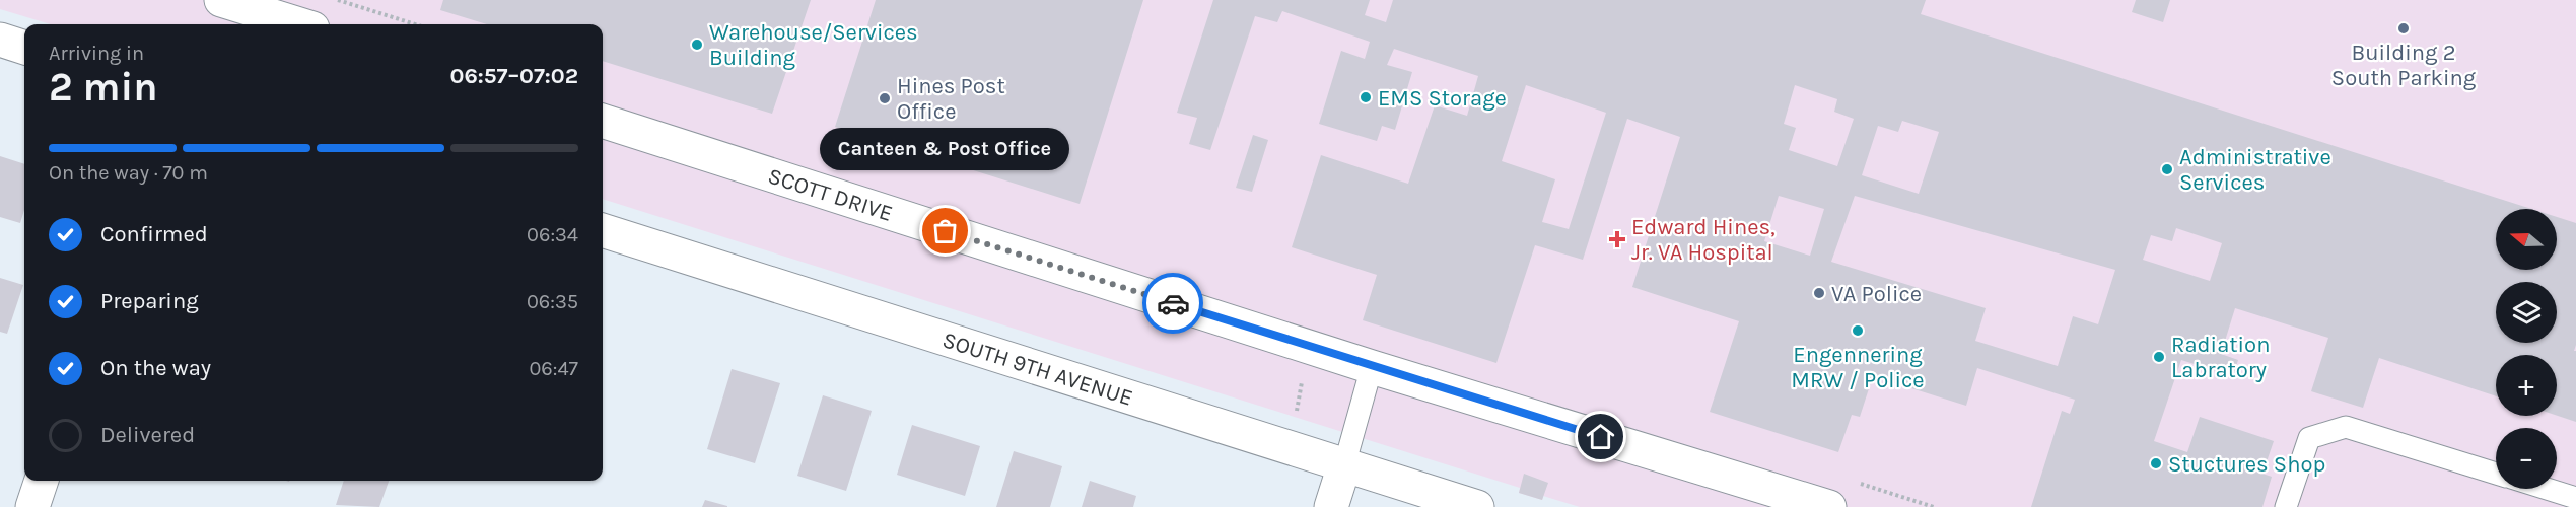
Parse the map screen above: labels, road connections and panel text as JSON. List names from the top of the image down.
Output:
{
  "streets": {
    "street": ["SCOTT DRIVE", "SOUTH 9TH AVENUE"]
  },
  "places": {
    "other": [
      "Building 2 South Parking",
      "Warehouse/Services Building",
      "EMS Storage",
      "Hines Post Office",
      "Administrative Services",
      "Canteen & Post Office",
      "VA Police",
      "Engennering MRW / Police",
      "Radiation Labratory",
      "Stuctures Shop"
    ],
    "health": ["Edward Hines, Jr. VA Hospital"]
  },
  "north": "left",
  "page": {
    "heading": ["2 min", "Arriving in", "06:57–07:02"],
    "bubble": "Canteen & Post Office",
    "bar": "On the way · 70 m",
    "list": [
      ["Confirmed", "06:34"],
      ["Preparing", "06:35"],
      ["On the way", "06:47"],
      "Delivered"
    ],
    "map_buttons": ["+", "−"]
  }
}
